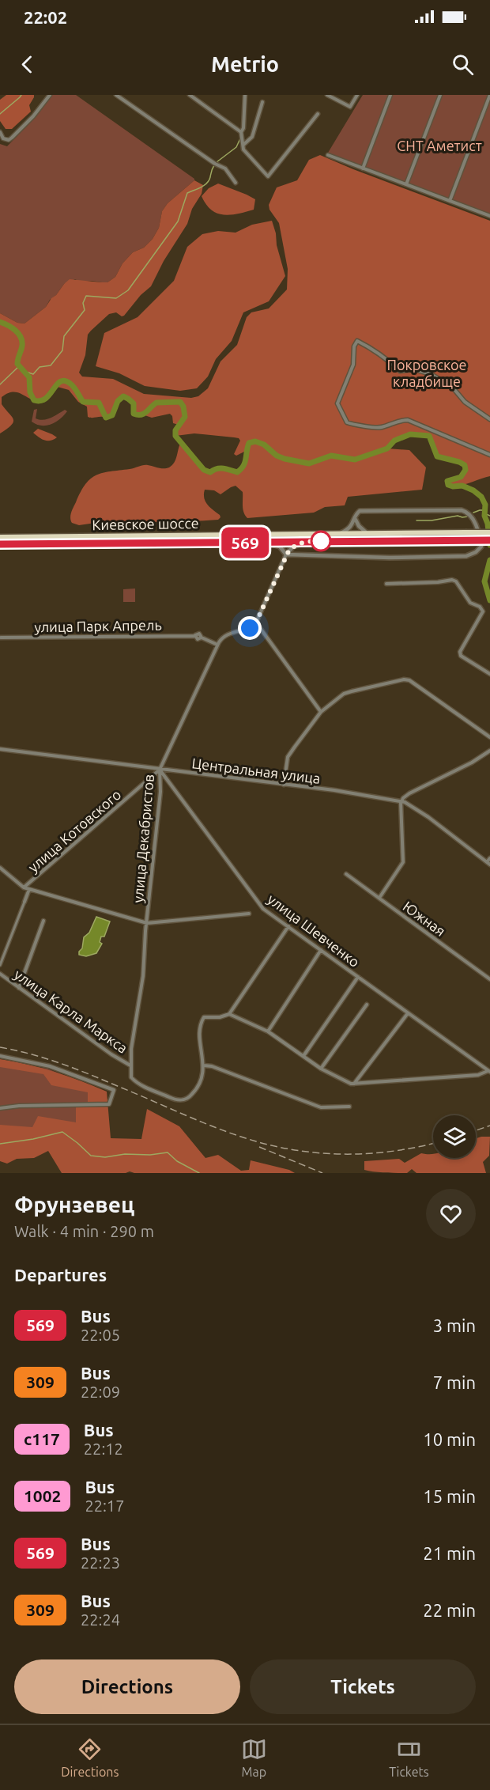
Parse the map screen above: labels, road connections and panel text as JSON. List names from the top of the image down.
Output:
{
  "streets": {
    "highway": ["Киевское шоссе"],
    "street": [
      "улица Парк Апрель",
      "Центральная улица",
      "улица Котовского",
      "улица Декабристов",
      "Южная",
      "улица Шевченко",
      "улица Карла Маркса"
    ]
  },
  "crossings": [
    ["улица Парк Апрель", "улица Декабристов"],
    ["Центральная улица", "улица Котовского"],
    ["Центральная улица", "улица Декабристов"],
    ["Центральная улица", "улица Шевченко"],
    ["улица Котовского", "улица Декабристов"],
    ["улица Котовского", "улица Шевченко"],
    ["улица Декабристов", "улица Шевченко"],
    ["улица Декабристов", "улица Карла Маркса"]
  ],
  "parks": ["СНТ Аметист", "Покровское кладбище"],
  "lines": ["bus line 569"],
  "page": {
    "status": "22:02",
    "header": "Metrio",
    "on_map": "569",
    "heading": [
      ["Фрунзевец", "Walk · 4 min · 290 m"],
      "Departures"
    ],
    "list": [
      {
        "mark": "569",
        "name": "Bus",
        "note": "22:05",
        "value": "3 min"
      },
      {
        "mark": "309",
        "name": "Bus",
        "note": "22:09",
        "value": "7 min"
      },
      {
        "mark": "с117",
        "name": "Bus",
        "note": "22:12",
        "value": "10 min"
      },
      {
        "mark": "1002",
        "name": "Bus",
        "note": "22:17",
        "value": "15 min"
      },
      {
        "mark": "569",
        "name": "Bus",
        "note": "22:23",
        "value": "21 min"
      },
      {
        "mark": "309",
        "name": "Bus",
        "note": "22:24",
        "value": "22 min"
      }
    ],
    "buttons": ["Directions", "Tickets"],
    "tabs": ["Directions", "Map", "Tickets"]
  }
}
